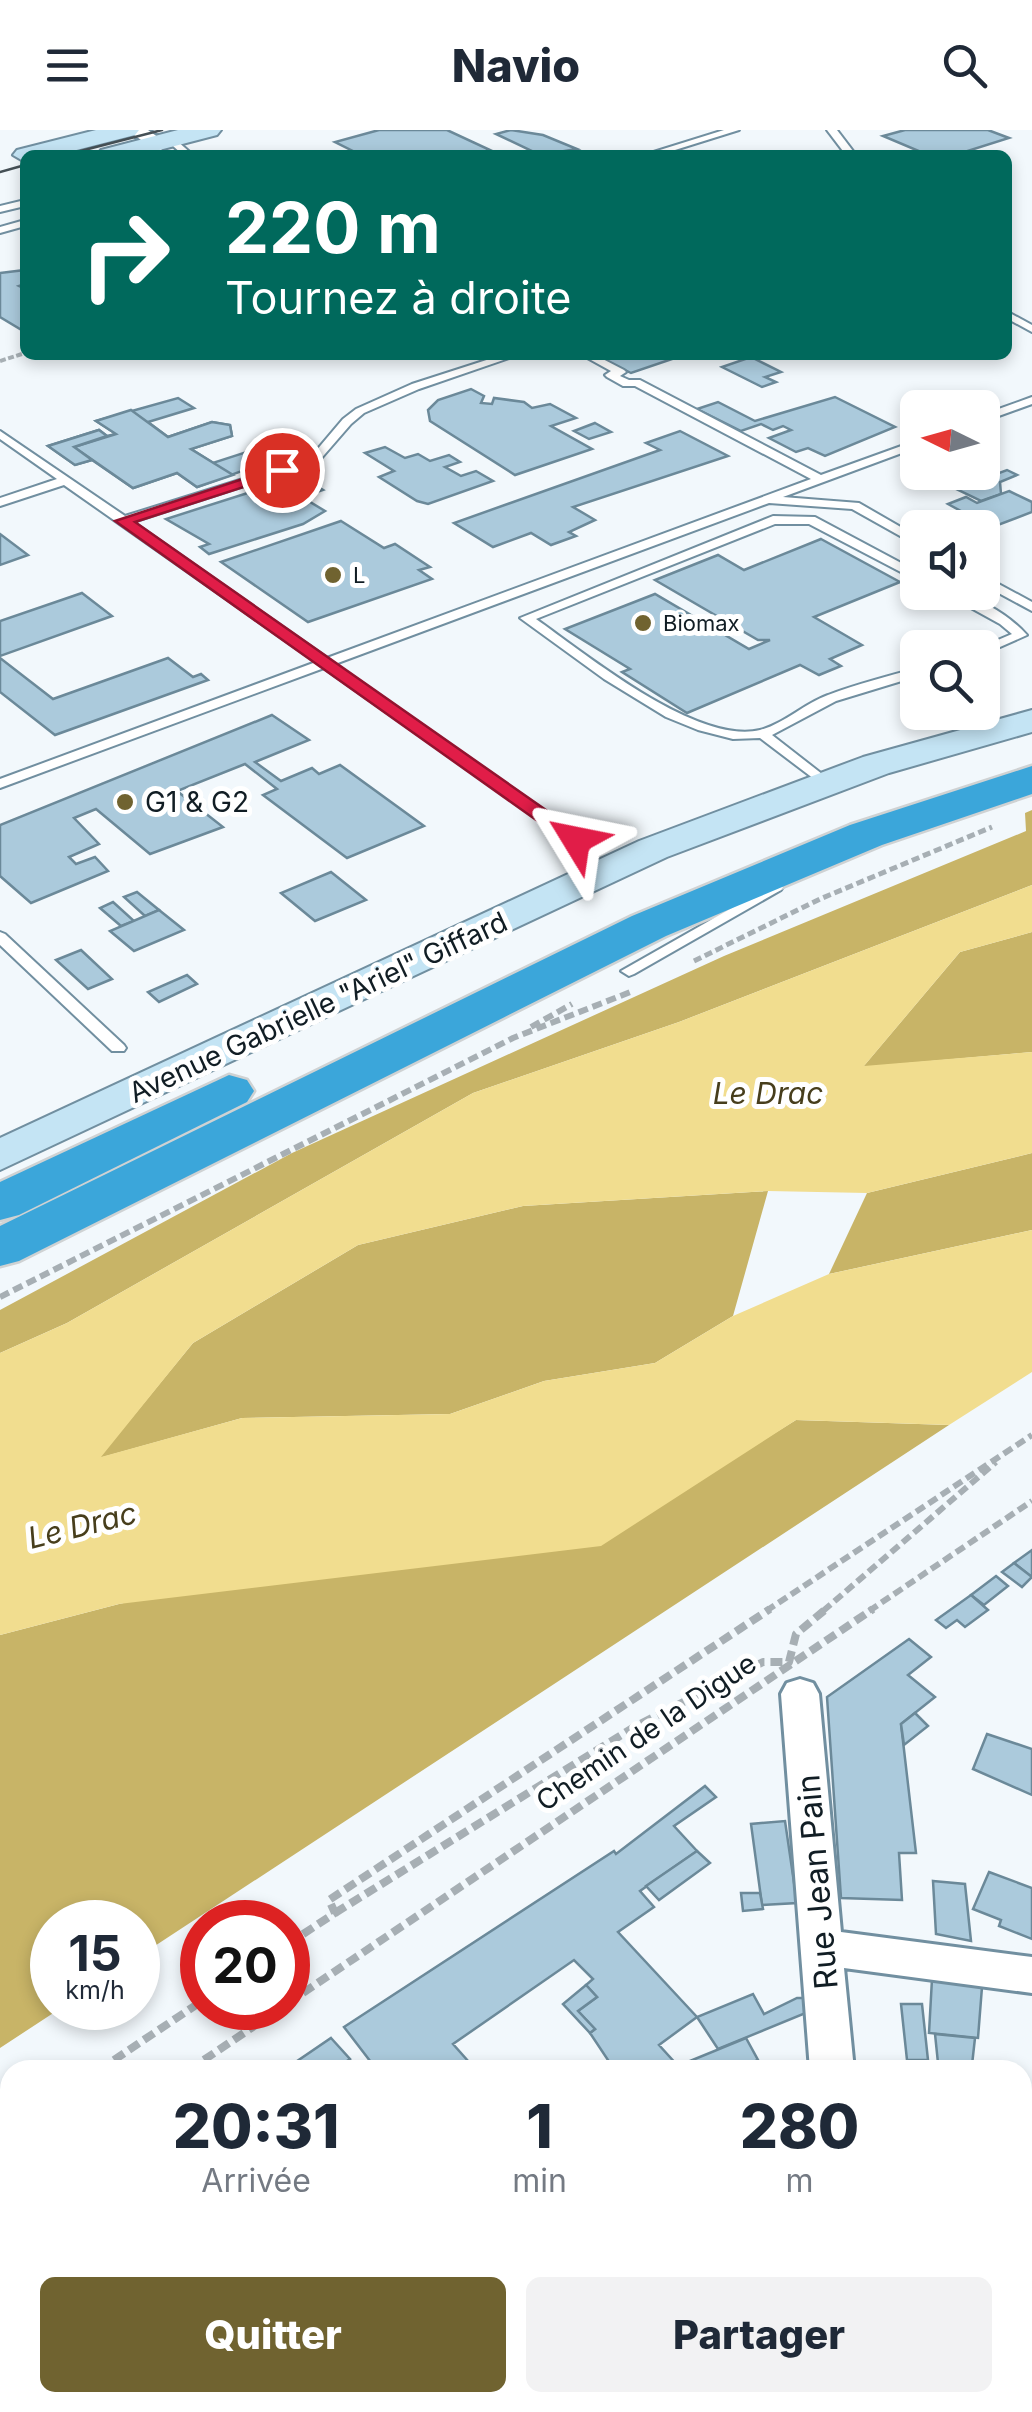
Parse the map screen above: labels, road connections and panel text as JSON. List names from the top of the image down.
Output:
{
  "streets": {
    "street": ["Avenue Gabrielle \"Ariel\" Giffard", "Rue Jean Pain"],
    "path": ["Chemin de la Digue"]
  },
  "crossings": [
    ["Chemin de la Digue", "Rue Jean Pain"]
  ],
  "water": ["Le Drac"],
  "places": ["L", "Biomax", "G1 & G2"],
  "north": "left",
  "page": {
    "header": "Navio",
    "turn": ["220 m", "Tournez à droite"],
    "speed": "15 km/h",
    "limit": "20",
    "eta": [
      "20:31",
      "Arrivée",
      "1",
      "min",
      "280",
      "m"
    ],
    "buttons": ["Quitter", "Partager"]
  }
}
